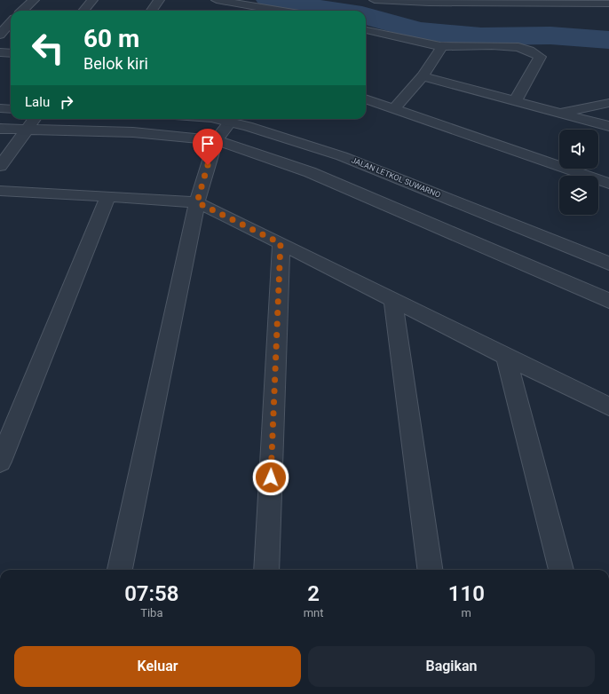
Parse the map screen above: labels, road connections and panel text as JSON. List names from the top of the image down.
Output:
{
  "streets": {
    "street": ["JALAN LETKOL SUWARNO"]
  },
  "page": {
    "turn": ["60 m", "Belok kiri"],
    "then": "Lalu",
    "eta": [
      "07:58",
      "Tiba",
      "2",
      "mnt",
      "110",
      "m"
    ],
    "buttons": ["Keluar", "Bagikan"]
  }
}
